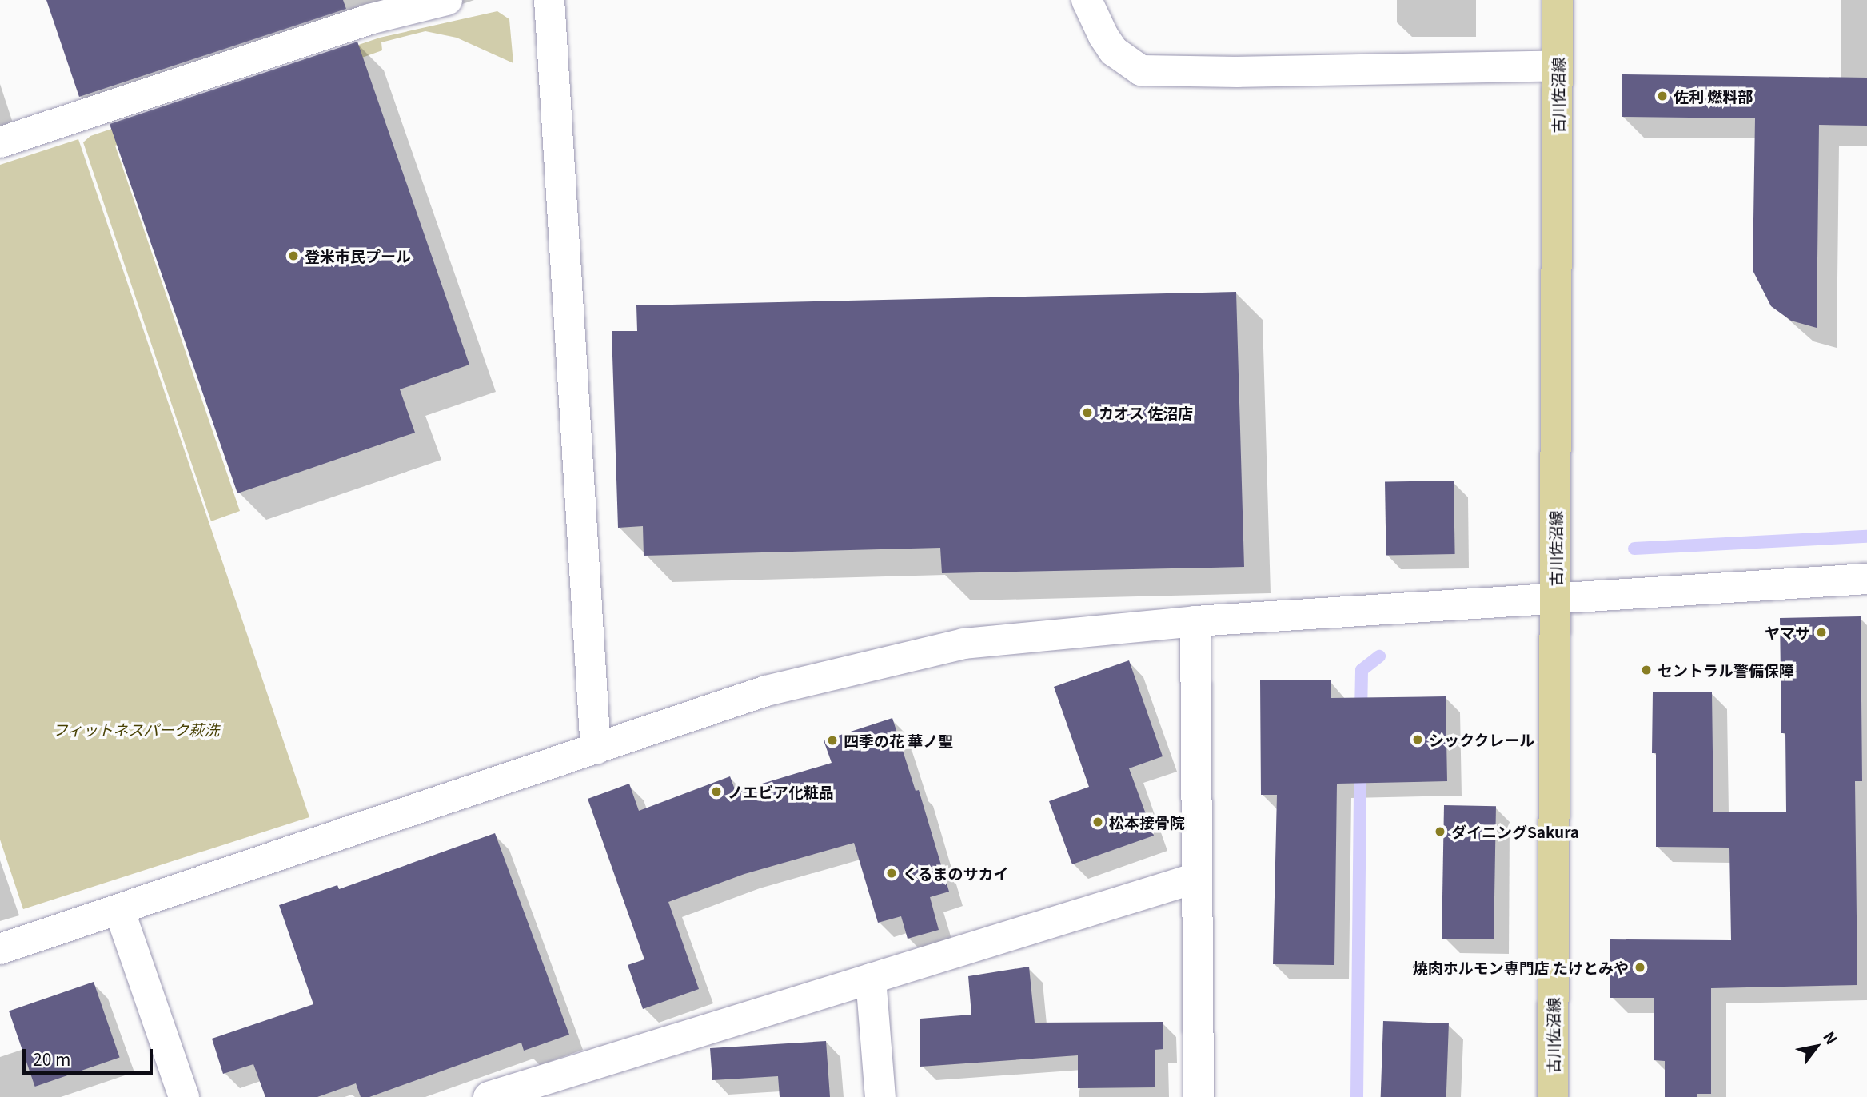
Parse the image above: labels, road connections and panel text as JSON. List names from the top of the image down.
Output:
{
  "streets": {
    "main road": ["古川佐沼線"]
  },
  "parks": ["フィットネスパーク萩洗"],
  "places": [
    "佐利 燃料部",
    "登米市民プール",
    "カオス 佐沼店",
    "ヤマサ",
    "セントラル警備保障",
    "シッククレール",
    "四季の花 華ノ聖",
    "ノエビア化粧品",
    "松本接骨院",
    "ダイニングSakura",
    "くるまのサカイ",
    "焼肉ホルモン専門店 たけとみや"
  ],
  "scale_bar": "20 m",
  "north": "top right"
}
